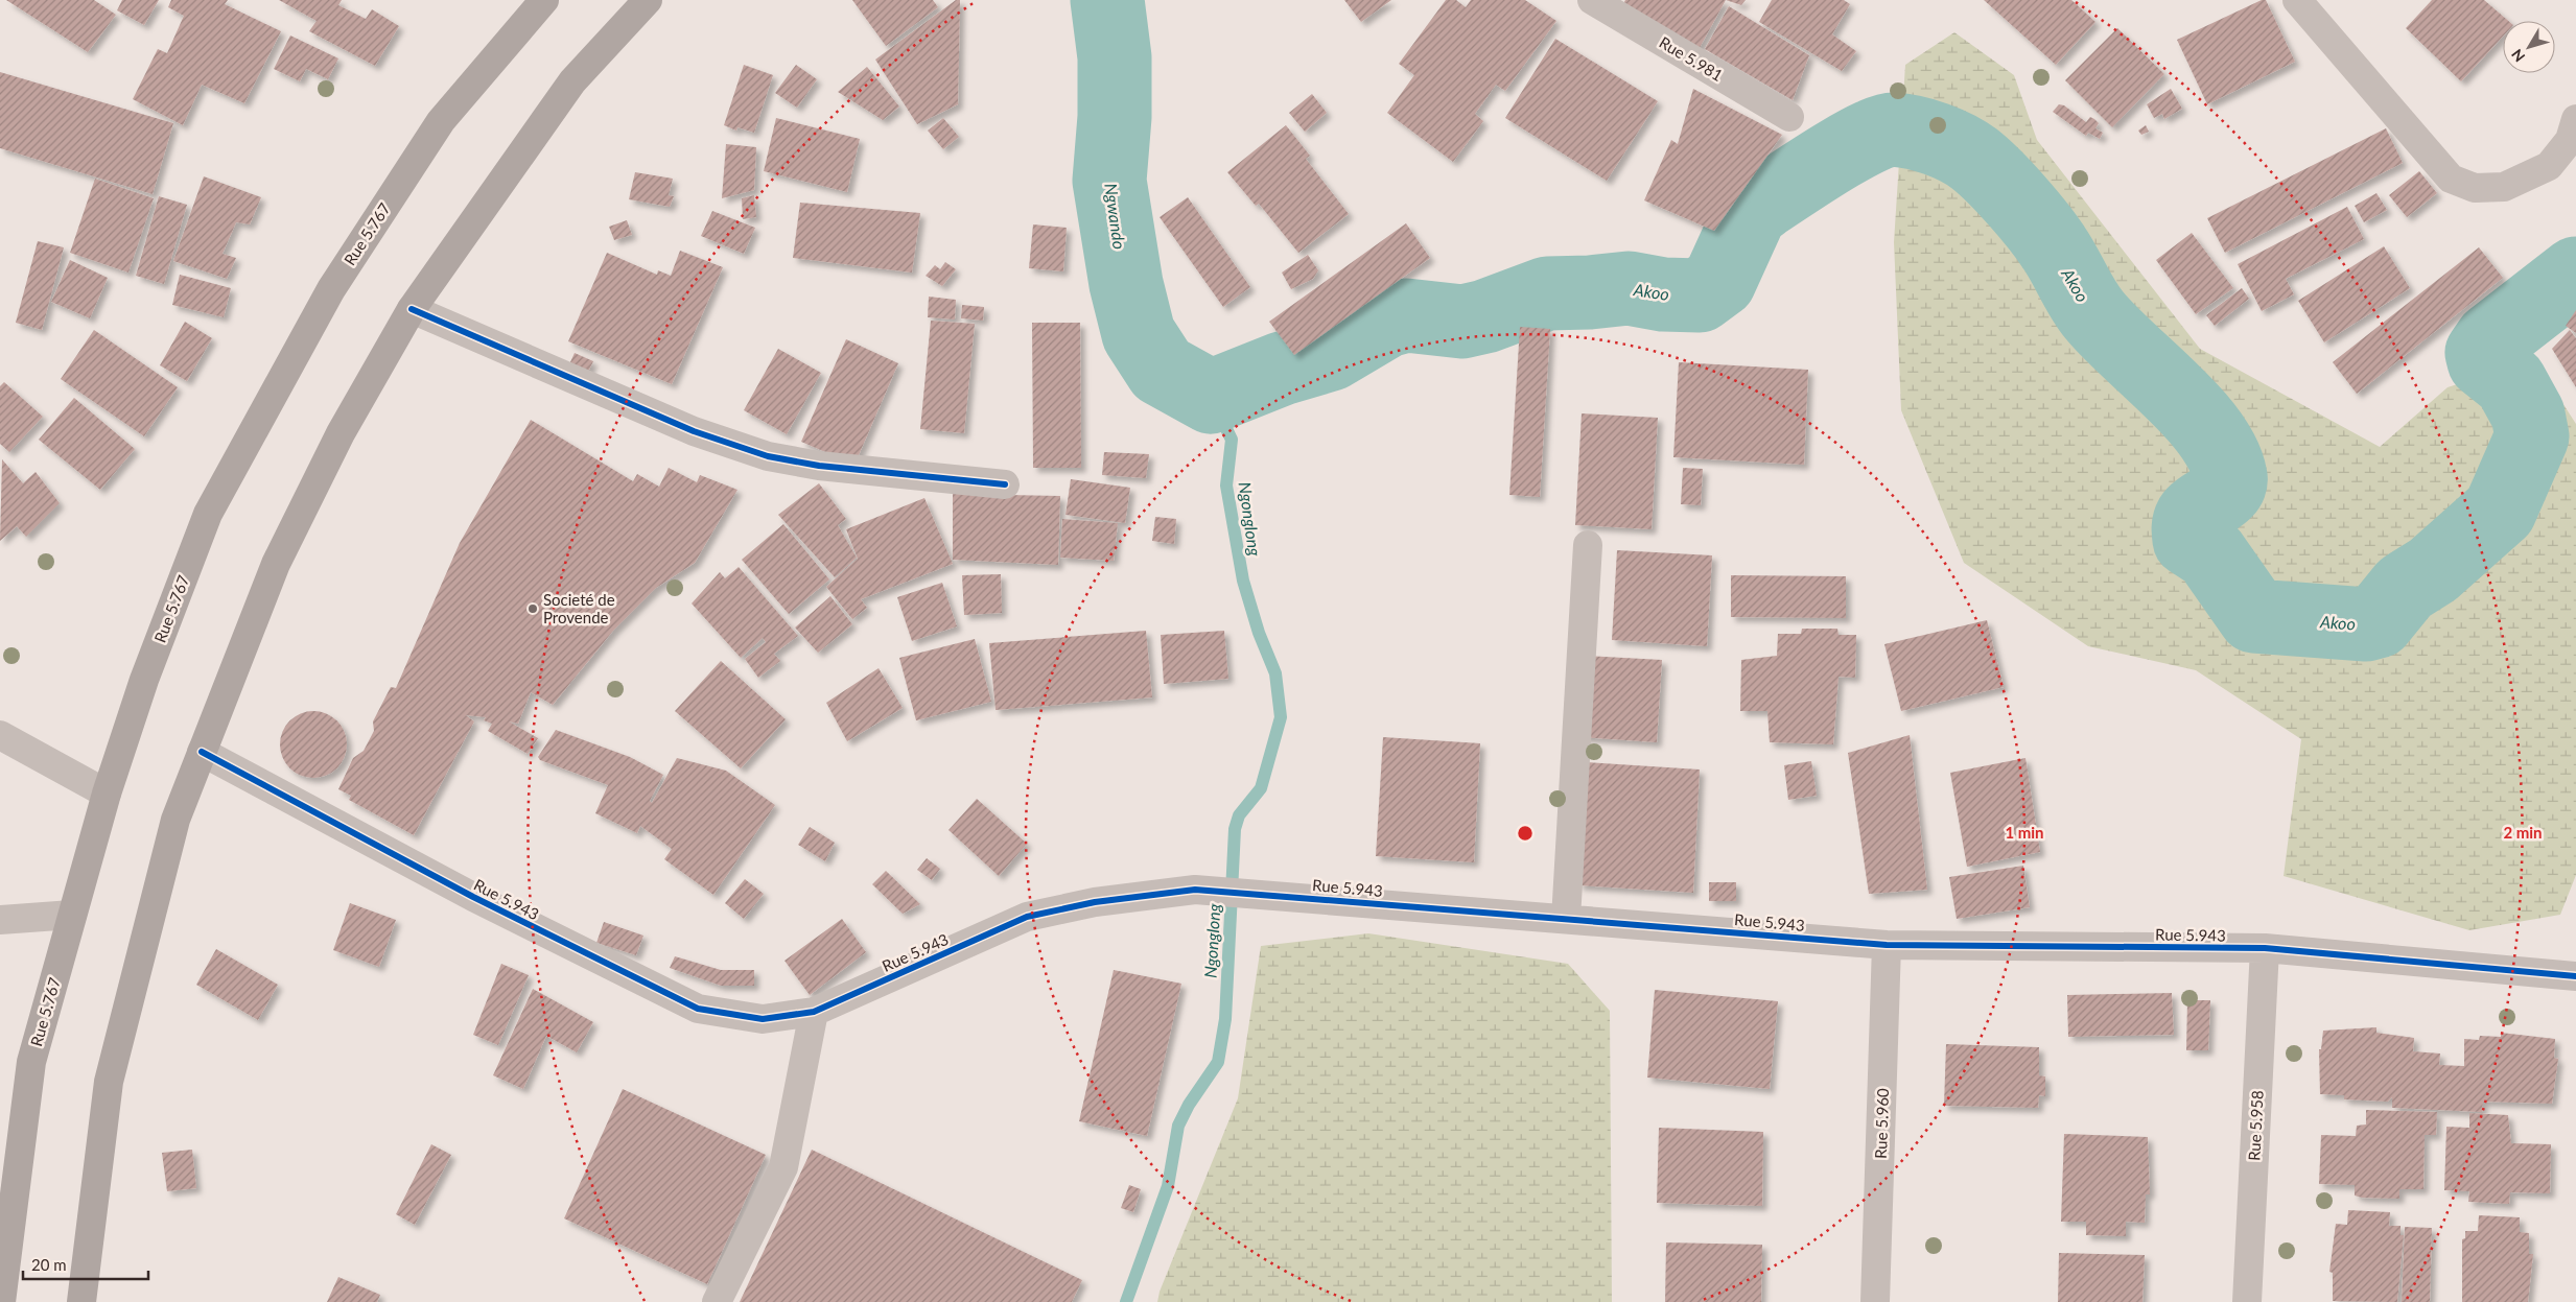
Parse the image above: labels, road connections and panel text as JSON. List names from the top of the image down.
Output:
{
  "streets": {
    "highway": ["Rue 5.767"],
    "street": [
      "Rue 5.981",
      "Rue 5.943",
      "Rue 5.960",
      "Rue 5.958"
    ]
  },
  "crossings": [
    ["Rue 5.943", "Rue 5.960"],
    ["Rue 5.943", "Rue 5.958"]
  ],
  "water": ["Ngwando", "Akoo", "Ngonglong"],
  "places": ["Societé de Provende"],
  "scale_bar": "20 m",
  "north": "bottom left",
  "rings": ["1 min", "2 min"]
}
